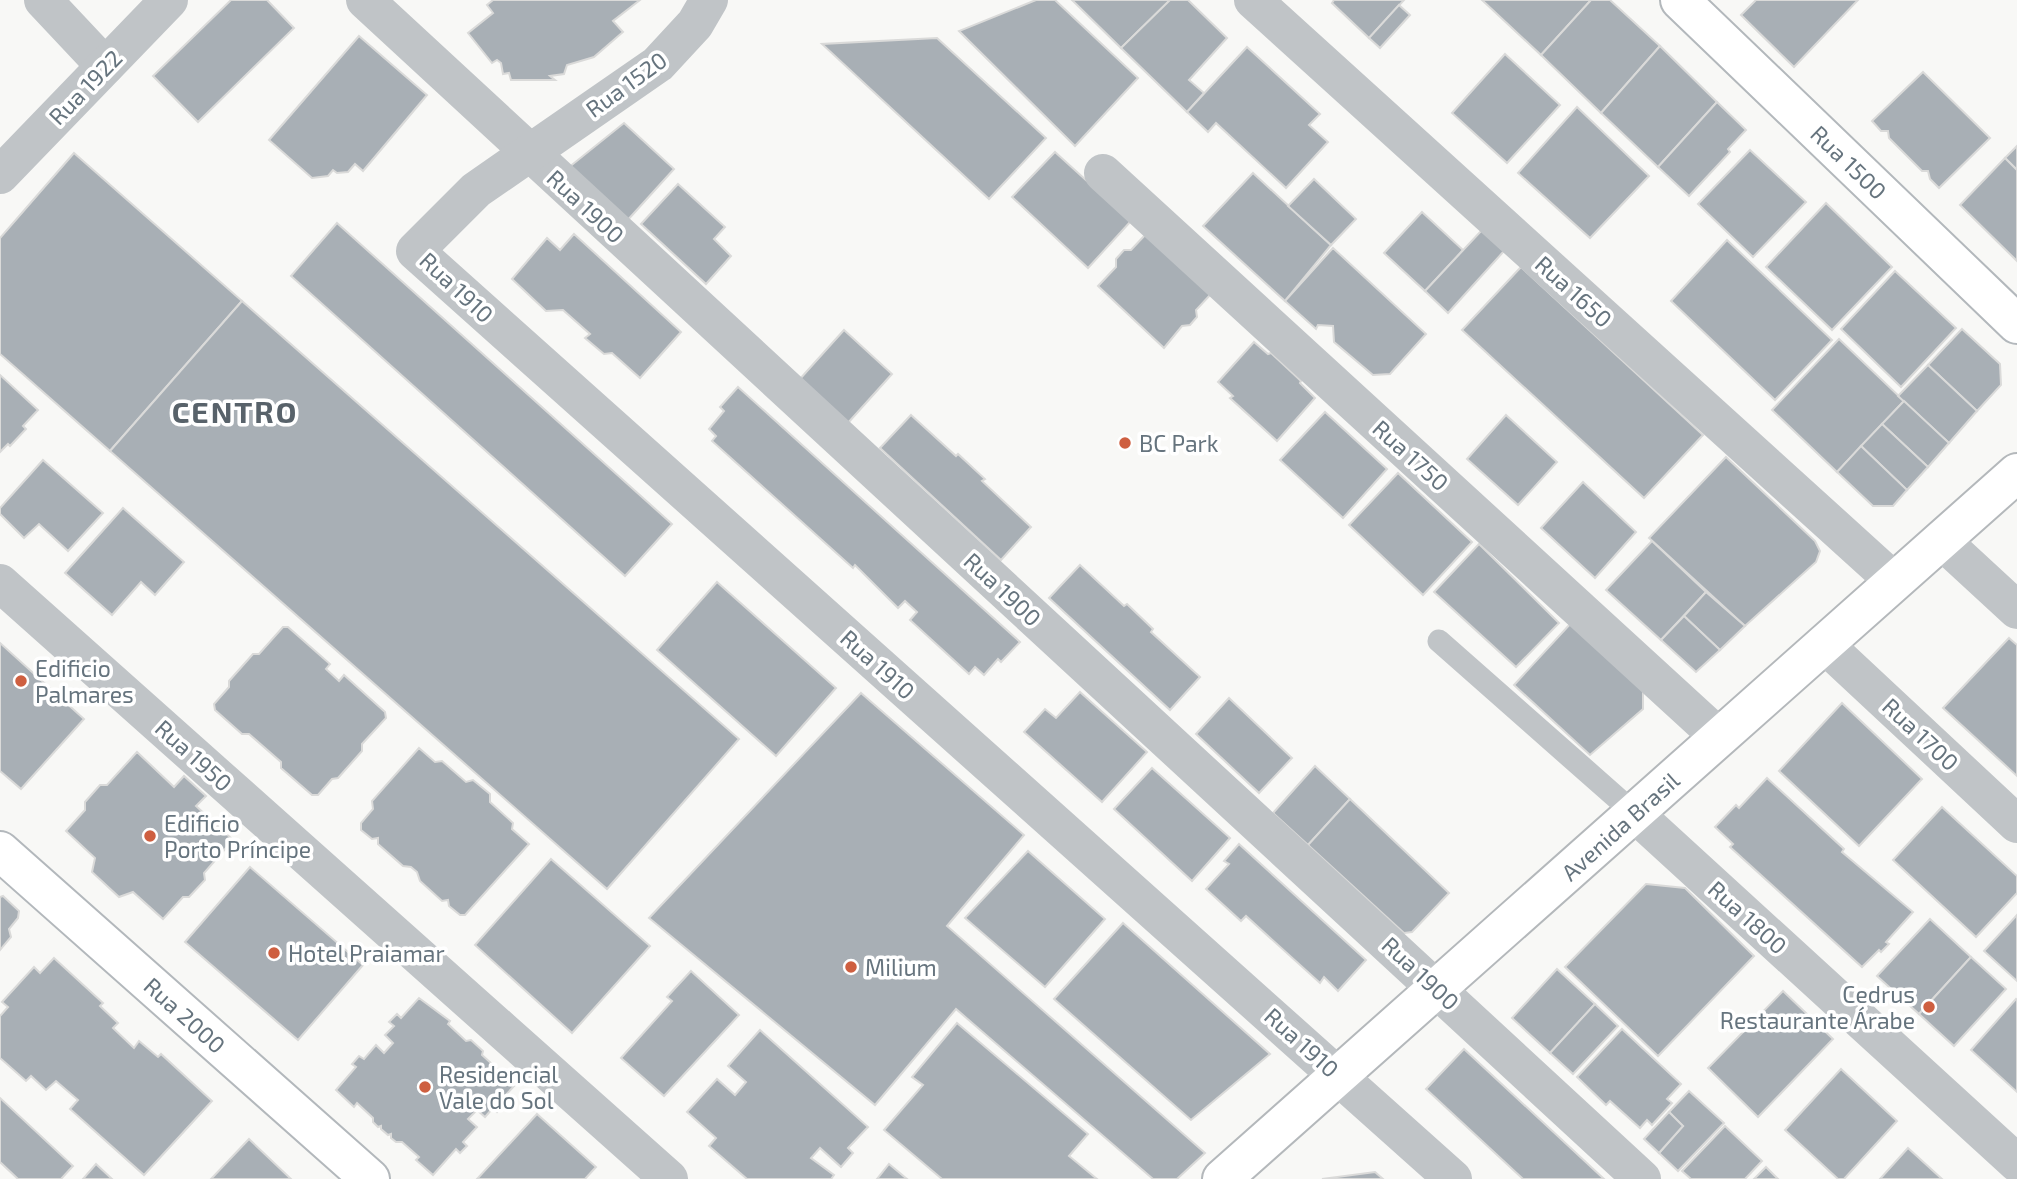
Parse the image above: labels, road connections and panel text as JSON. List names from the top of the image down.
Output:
{
  "streets": {
    "main road": ["Rua 1500", "Avenida Brasil", "Rua 2000"],
    "street": [
      "Rua 1520",
      "Rua 1922",
      "Rua 1900",
      "Rua 1910",
      "Rua 1650",
      "Rua 1750",
      "Rua 1700",
      "Rua 1950",
      "Rua 1800"
    ]
  },
  "crossings": [
    ["Rua 1520", "Rua 1900"],
    ["Rua 1520", "Rua 1910"],
    ["Rua 1900", "Rua 1910"],
    ["Rua 1900", "Avenida Brasil"],
    ["Rua 1910", "Avenida Brasil"],
    ["Rua 1650", "Avenida Brasil"],
    ["Rua 1750", "Avenida Brasil"],
    ["Rua 1700", "Avenida Brasil"],
    ["Avenida Brasil", "Rua 1800"]
  ],
  "districts": ["CENTRO"],
  "places": [
    "BC Park",
    "Edificio Palmares",
    "Edificio Porto Príncipe",
    "Hotel Praiamar",
    "Milium",
    "Cedrus Restaurante Árabe",
    "Residencial Vale do Sol"
  ]
}
